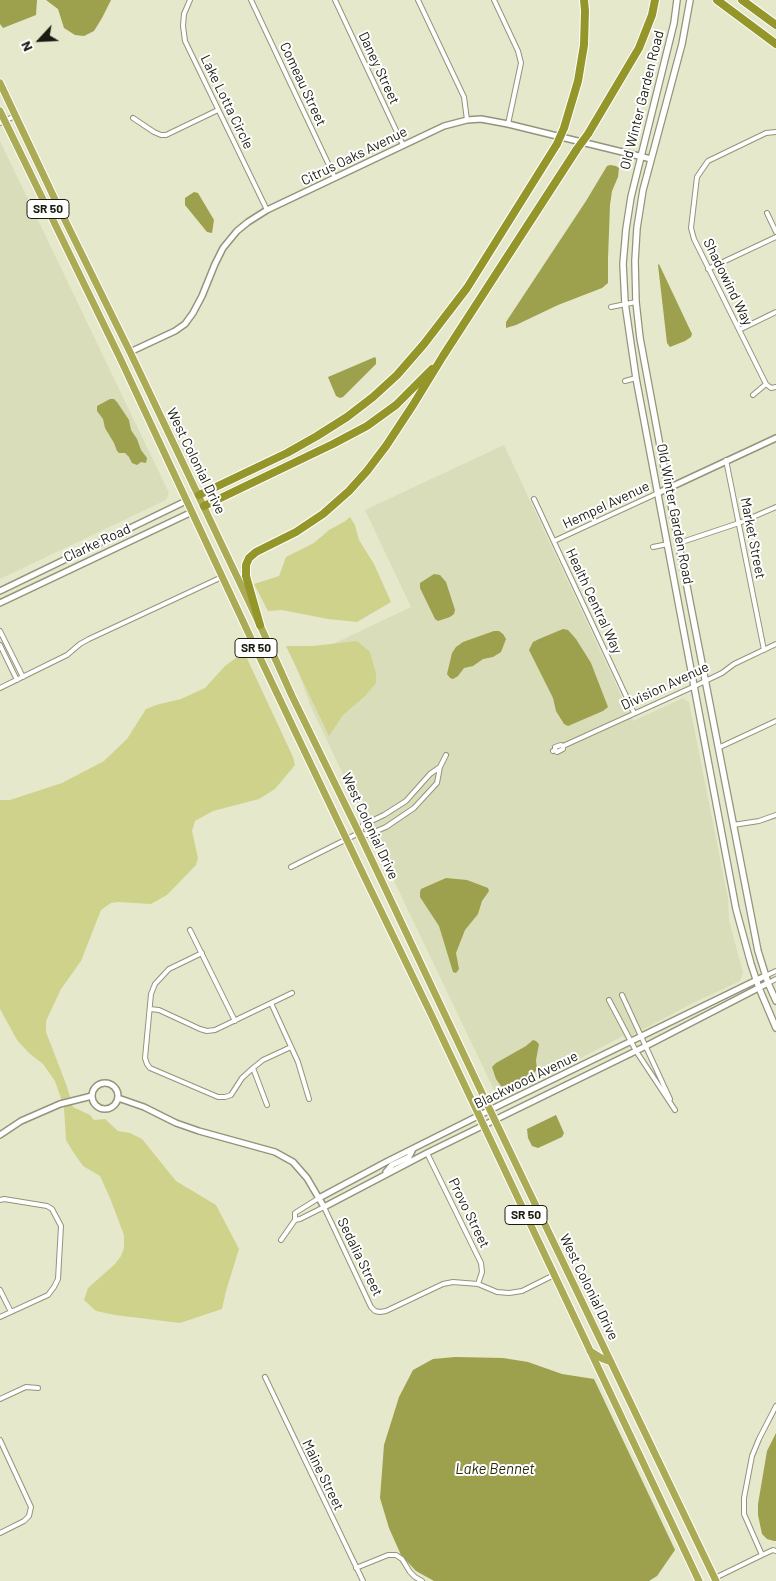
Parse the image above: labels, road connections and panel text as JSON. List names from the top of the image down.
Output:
{
  "streets": {
    "highway": ["SR 50", "West Colonial Drive", "Clarke Road"],
    "main road": ["Old Winter Garden Road"],
    "street": [
      "Daney Street",
      "Comeau Street",
      "Lake Lotta Circle",
      "Citrus Oaks Avenue",
      "Shadowind Way",
      "Hempel Avenue",
      "Market Street",
      "Health Central Way",
      "Division Avenue",
      "Blackwood Avenue",
      "Provo Street",
      "Sedalia Street",
      "Maine Street"
    ]
  },
  "crossings": [
    ["Daney Street", "Citrus Oaks Avenue"],
    ["Comeau Street", "Citrus Oaks Avenue"],
    ["Old Winter Garden Road", "Citrus Oaks Avenue"],
    ["Old Winter Garden Road", "Hempel Avenue"],
    ["Old Winter Garden Road", "Division Avenue"],
    ["Old Winter Garden Road", "Blackwood Avenue"],
    ["Lake Lotta Circle", "Citrus Oaks Avenue"],
    ["Citrus Oaks Avenue", "West Colonial Drive"],
    ["West Colonial Drive", "Clarke Road"],
    ["West Colonial Drive", "Blackwood Avenue"],
    ["Hempel Avenue", "Market Street"],
    ["Hempel Avenue", "Health Central Way"],
    ["Market Street", "Division Avenue"],
    ["Health Central Way", "Division Avenue"],
    ["Blackwood Avenue", "Provo Street"],
    ["Blackwood Avenue", "Sedalia Street"],
    ["Provo Street", "Sedalia Street"]
  ],
  "water": ["Lake Bennet"],
  "north": "bottom left"
}
